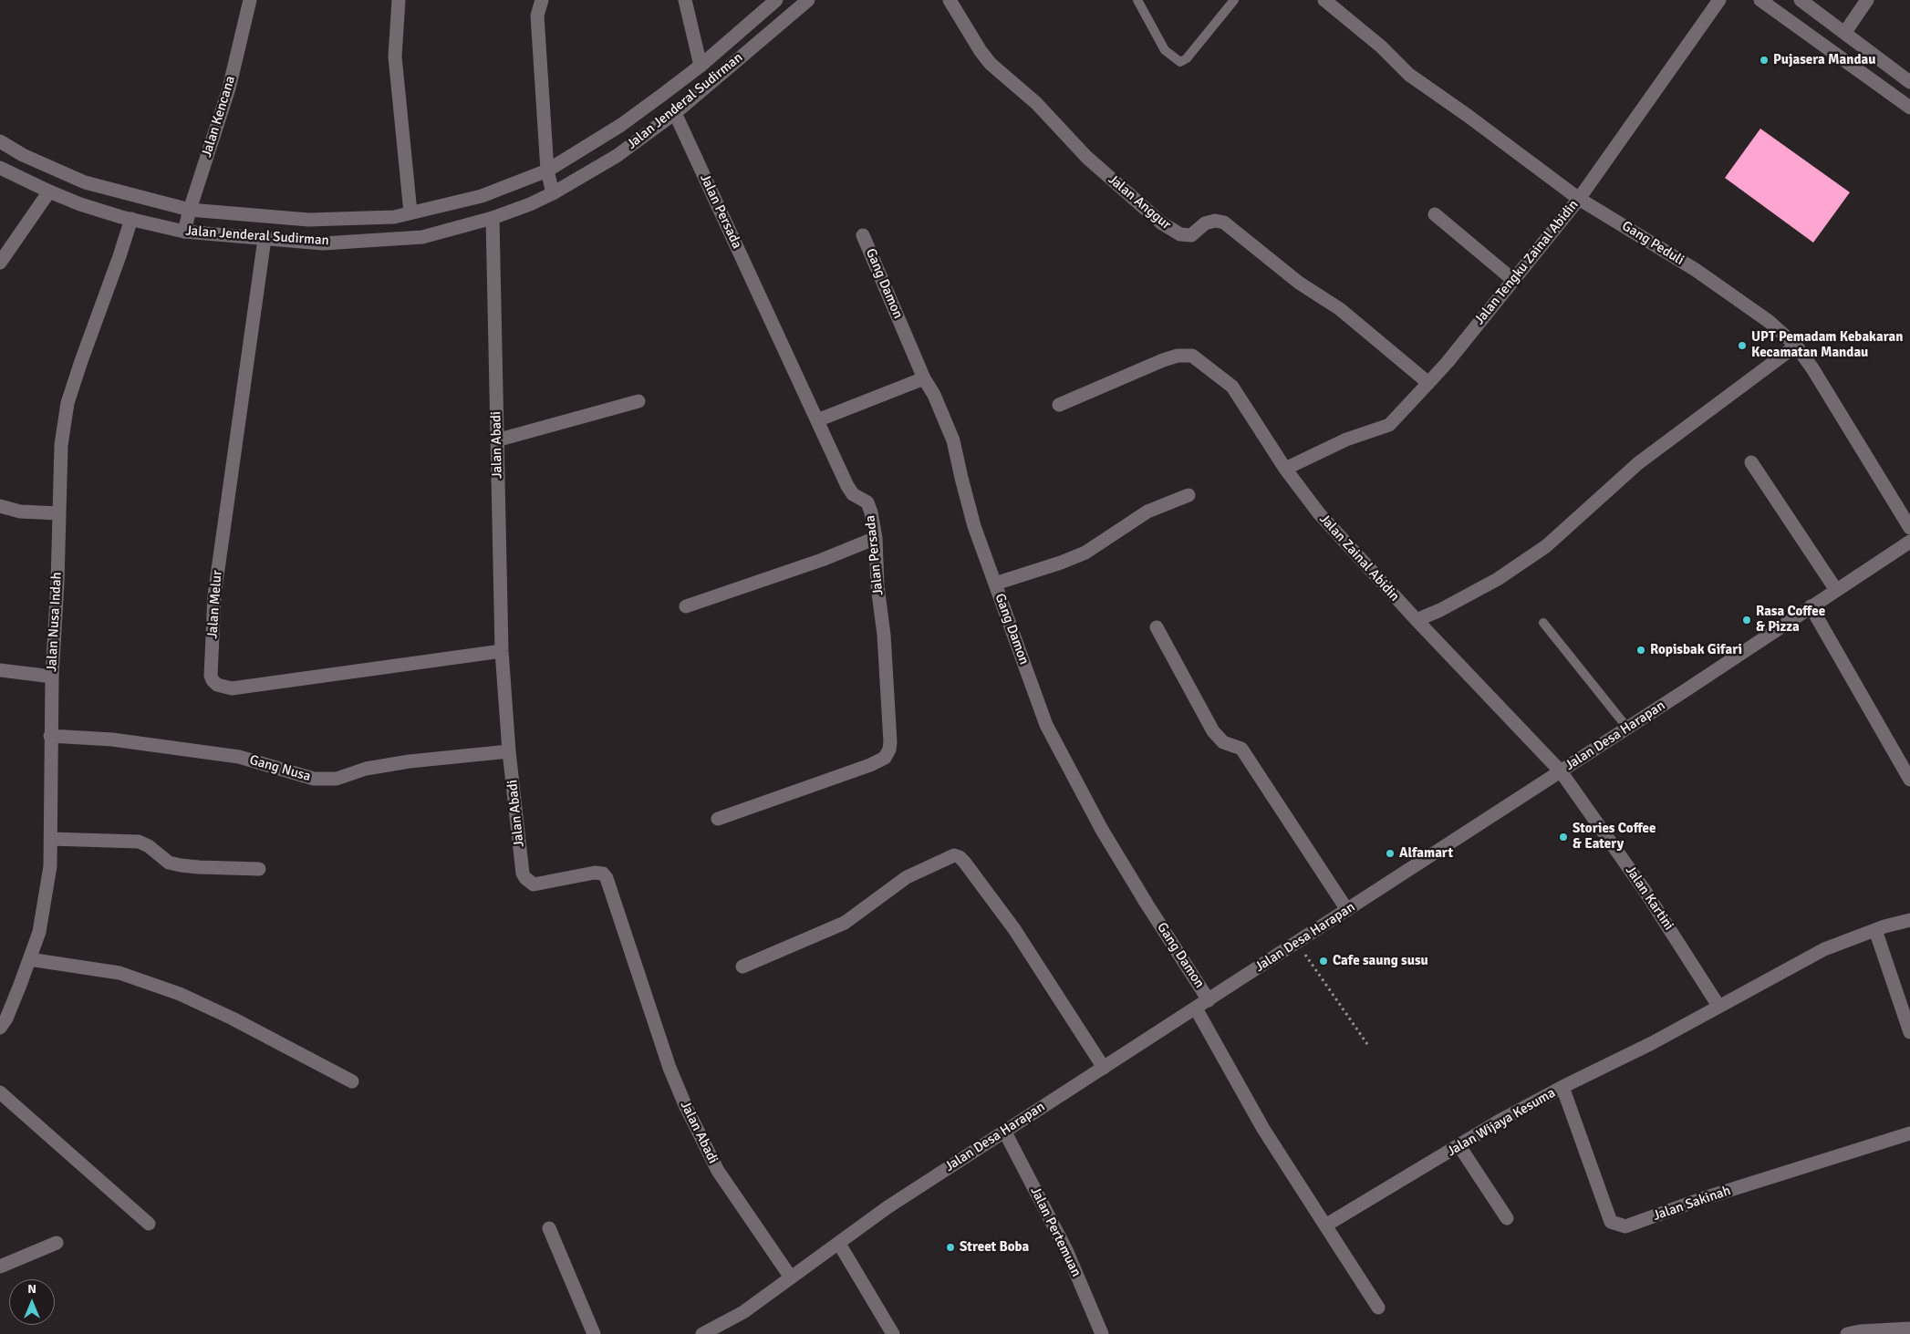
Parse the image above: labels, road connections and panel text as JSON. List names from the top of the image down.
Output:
{
  "streets": {
    "street": [
      "Jalan Jenderal Sudirman",
      "Jalan Kencana",
      "Jalan Anggur",
      "Jalan Persada",
      "Gang Peduli",
      "Jalan Tengku Zainal Abidin",
      "Gang Damon",
      "Jalan Abadi",
      "Jalan Zainal Abidin",
      "Jalan Melur",
      "Jalan Nusa Indah",
      "Jalan Desa Harapan",
      "Gang Nusa",
      "Jalan Kartini",
      "Jalan Wijaya Kesuma",
      "Jalan Sakinah",
      "Jalan Pertemuan"
    ]
  },
  "crossings": [
    ["Jalan Jenderal Sudirman", "Jalan Kencana"],
    ["Jalan Jenderal Sudirman", "Jalan Persada"],
    ["Jalan Jenderal Sudirman", "Jalan Abadi"],
    ["Jalan Jenderal Sudirman", "Jalan Melur"],
    ["Jalan Jenderal Sudirman", "Jalan Nusa Indah"],
    ["Jalan Anggur", "Jalan Tengku Zainal Abidin"],
    ["Gang Peduli", "Jalan Tengku Zainal Abidin"],
    ["Jalan Tengku Zainal Abidin", "Jalan Zainal Abidin"],
    ["Gang Damon", "Jalan Desa Harapan"],
    ["Jalan Abadi", "Jalan Melur"],
    ["Jalan Abadi", "Jalan Desa Harapan"],
    ["Jalan Abadi", "Gang Nusa"],
    ["Jalan Zainal Abidin", "Jalan Desa Harapan"],
    ["Jalan Zainal Abidin", "Jalan Kartini"],
    ["Jalan Nusa Indah", "Gang Nusa"],
    ["Jalan Desa Harapan", "Jalan Kartini"],
    ["Jalan Desa Harapan", "Jalan Pertemuan"],
    ["Jalan Kartini", "Jalan Wijaya Kesuma"],
    ["Jalan Wijaya Kesuma", "Jalan Sakinah"]
  ],
  "places": [
    "Pujasera Mandau",
    "UPT Pemadam Kebakaran Kecamatan Mandau",
    "Rasa Coffee & Pizza",
    "Ropisbak Gifari",
    "Stories Coffee & Eatery",
    "Alfamart",
    "Cafe saung susu",
    "Street Boba"
  ],
  "north": "top"
}
